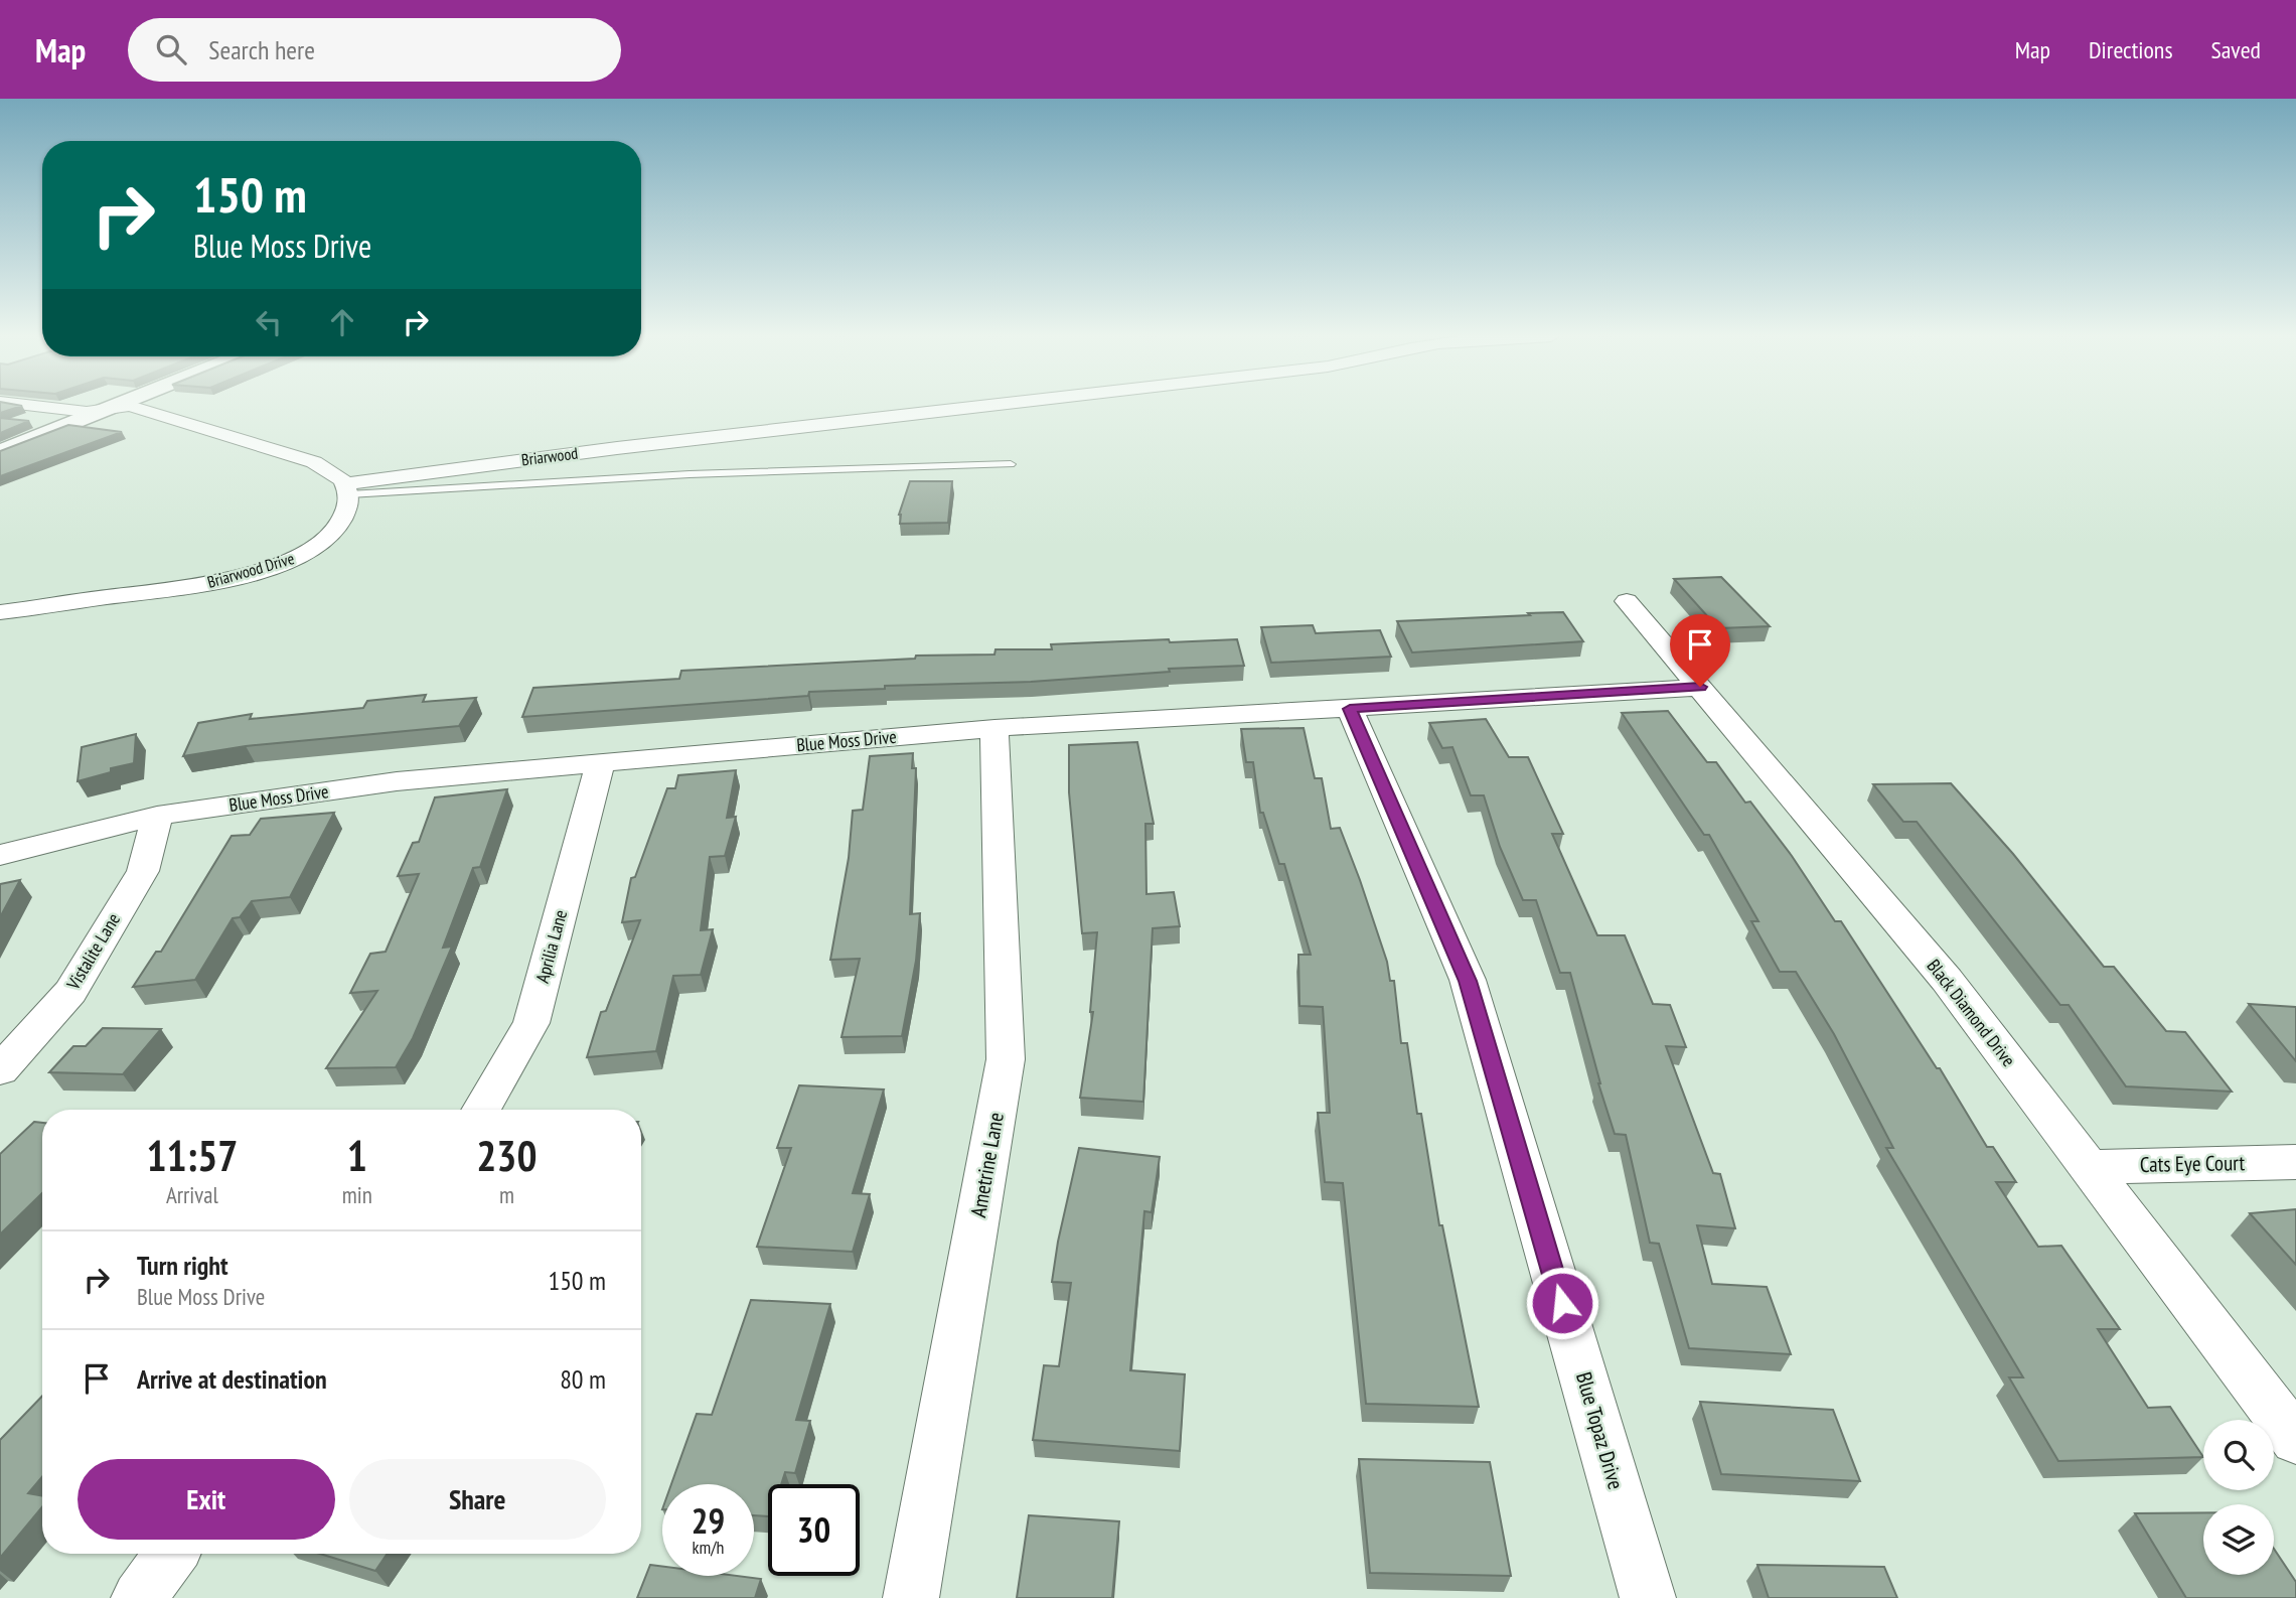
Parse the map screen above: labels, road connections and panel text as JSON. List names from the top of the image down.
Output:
{
  "streets": {
    "street": [
      "Briarwood",
      "Briarwood Drive",
      "Blue Moss Drive",
      "Aprilia Lane",
      "Vistalite Lane",
      "Black Diamond Drive",
      "Cats Eye Court",
      "Ametrine Lane",
      "Blue Topaz Drive"
    ]
  },
  "crossings": [
    ["Briarwood", "Briarwood Drive"],
    ["Blue Moss Drive", "Aprilia Lane"],
    ["Blue Moss Drive", "Vistalite Lane"],
    ["Blue Moss Drive", "Black Diamond Drive"],
    ["Blue Moss Drive", "Ametrine Lane"],
    ["Blue Moss Drive", "Blue Topaz Drive"],
    ["Black Diamond Drive", "Cats Eye Court"]
  ],
  "page": {
    "header": "Map",
    "search": "Search here",
    "nav": ["Map", "Directions", "Saved"],
    "turn": ["150 m", "Blue Moss Drive"],
    "eta": [
      "11:57",
      "Arrival",
      "1",
      "min",
      "230",
      "m"
    ],
    "list": [
      {
        "name": "Turn right",
        "note": "Blue Moss Drive",
        "value": "150 m"
      },
      {
        "name": "Arrive at destination",
        "value": "80 m"
      }
    ],
    "buttons": ["Exit", "Share"],
    "speed": "29 km/h",
    "limit": "30"
  }
}
